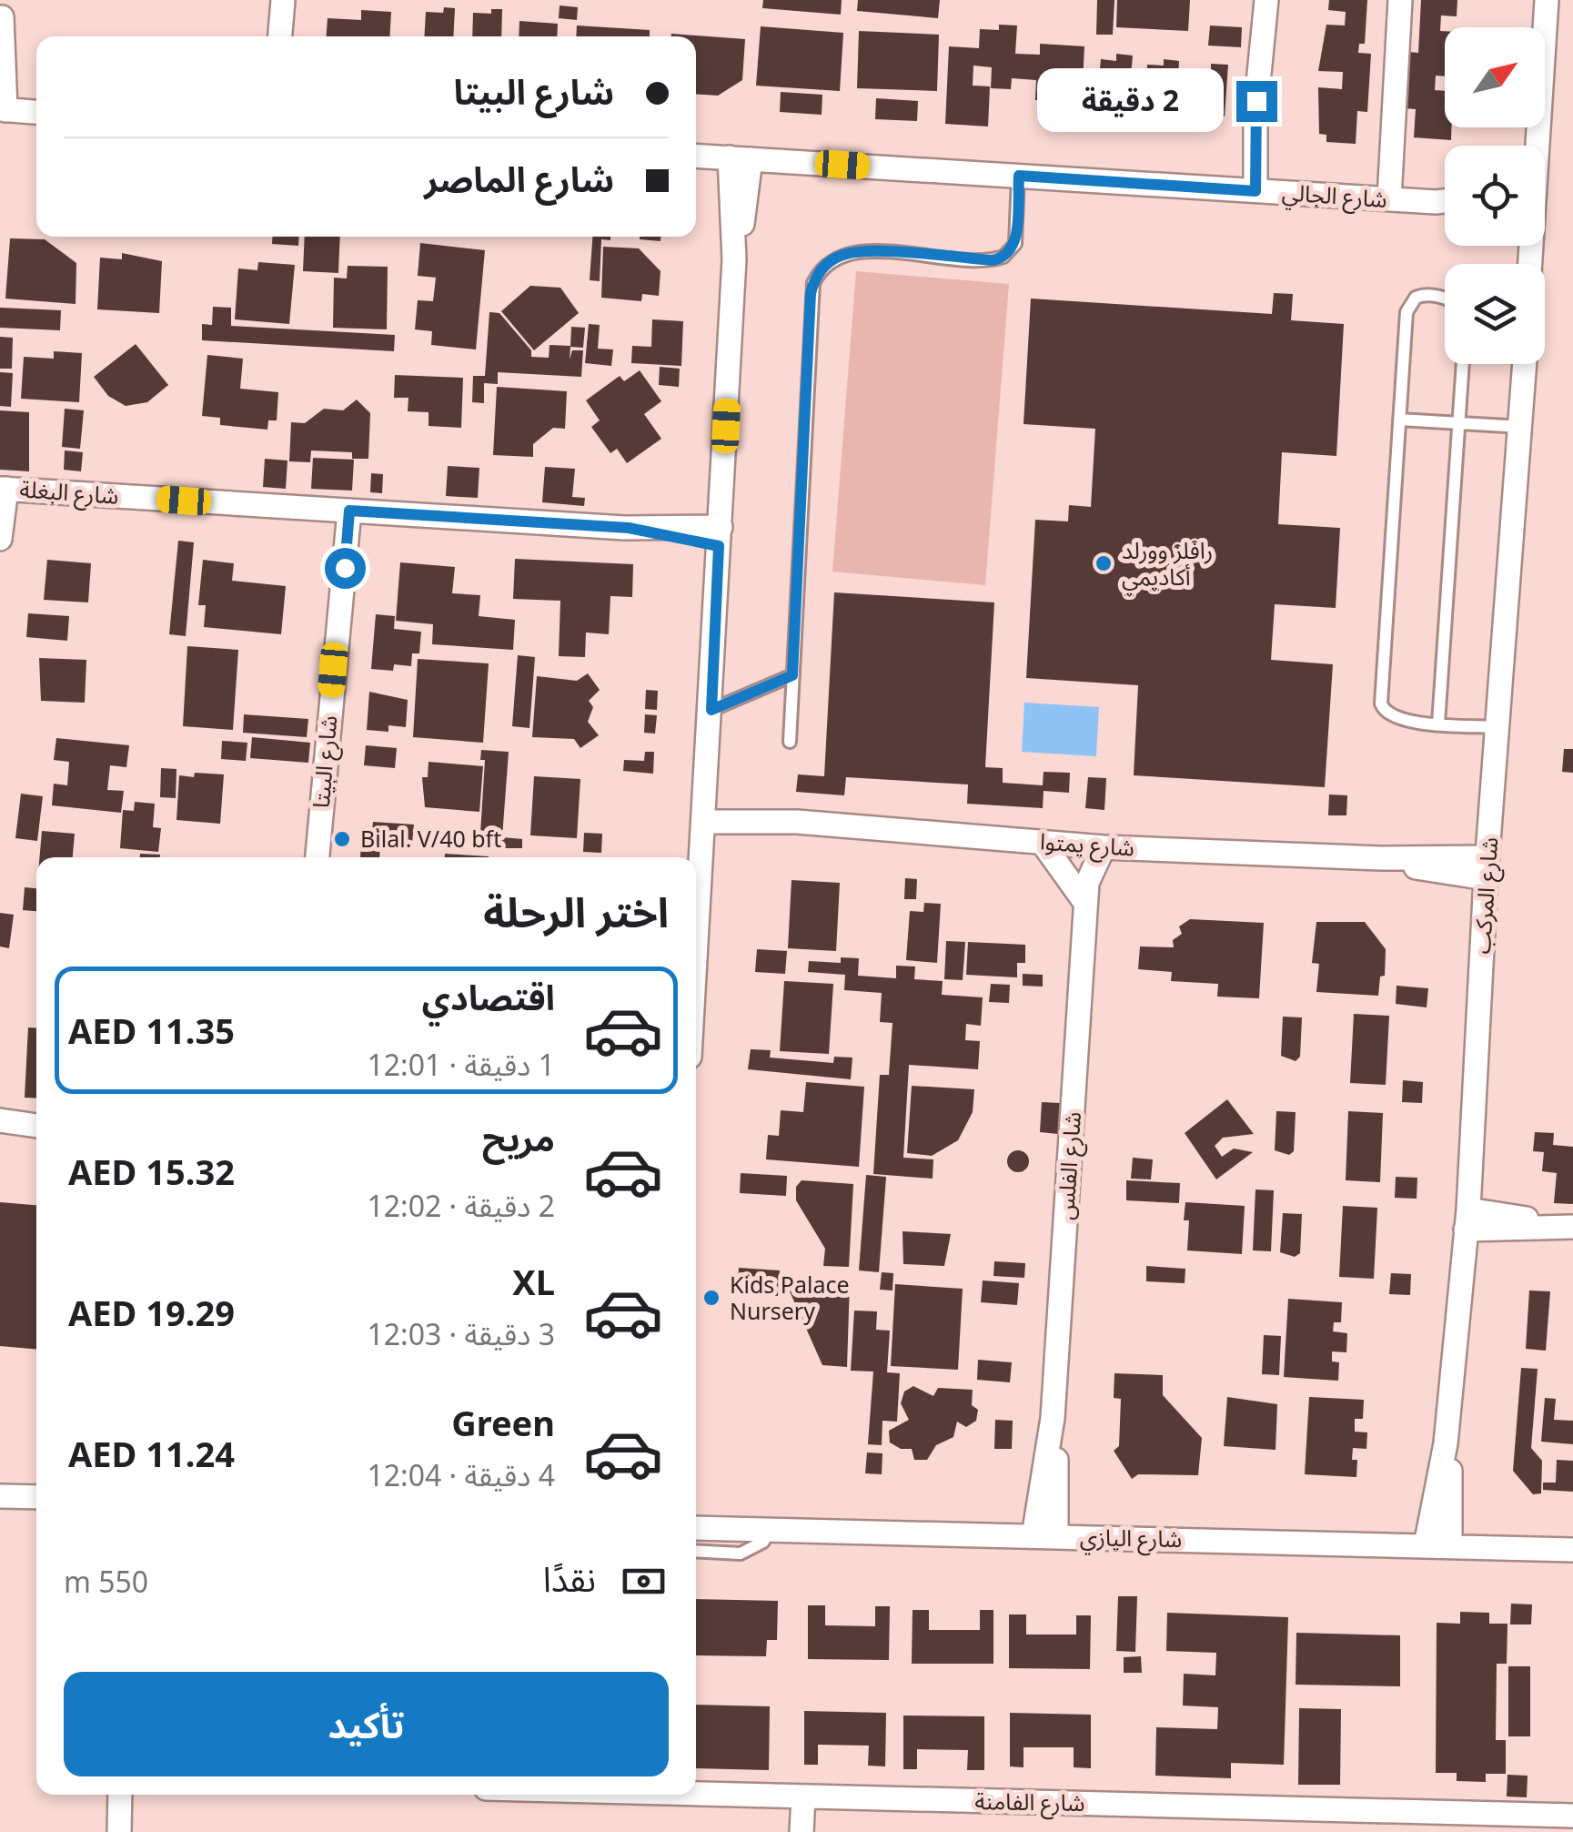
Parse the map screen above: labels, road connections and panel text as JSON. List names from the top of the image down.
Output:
{
  "streets": {
    "street": [
      "شارع الجالي",
      "شارع البغلة",
      "شارع البيتا",
      "شارع يمتوا",
      "شارع المركب",
      "شارع الفلس",
      "شارع اليازي",
      "شارع الفامنة"
    ]
  },
  "crossings": [
    ["شارع البغلة", "شارع البيتا"],
    ["شارع يمتوا", "شارع المركب"],
    ["شارع يمتوا", "شارع الفلس"],
    ["شارع المركب", "شارع اليازي"],
    ["شارع الفلس", "شارع اليازي"]
  ],
  "places": ["رافلز وورلد أكاديمي", "Bilal. V/40 bft", "Kids Palace Nursery"],
  "north": "top right",
  "page": {
    "banner": ["شارع البيتا", "شارع الماصر"],
    "bubble": "2 دقيقة",
    "heading": "اختر الرحلة",
    "list": [
      {
        "name": "اقتصادي",
        "note": "1 دقيقة · 12:01",
        "value": "AED 11.35"
      },
      {
        "name": "مريح",
        "note": "2 دقيقة · 12:02",
        "value": "AED 15.32"
      },
      {
        "name": "XL",
        "note": "3 دقيقة · 12:03",
        "value": "AED 19.29"
      },
      {
        "name": "Green",
        "note": "4 دقيقة · 12:04",
        "value": "AED 11.24"
      }
    ],
    "pay": ["نقدًا", "550 m"],
    "buttons": "تأكيد"
  }
}
